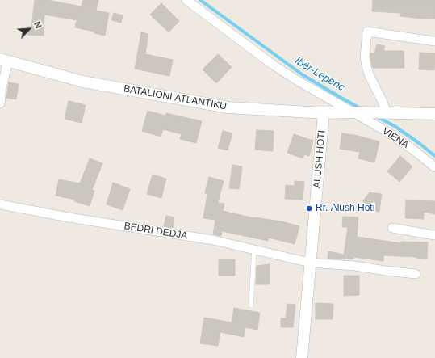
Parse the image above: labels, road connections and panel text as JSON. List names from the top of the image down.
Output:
{
  "streets": {
    "street": [
      "BATALIONI ATLANTIKU",
      "VIENA",
      "ALUSH HOTI",
      "BEDRI DEDJA"
    ]
  },
  "crossings": [
    ["BATALIONI ATLANTIKU", "VIENA"],
    ["BATALIONI ATLANTIKU", "ALUSH HOTI"],
    ["ALUSH HOTI", "BEDRI DEDJA"]
  ],
  "water": ["Ibër-Lepenc"],
  "places": ["Rr. Alush Hoti"],
  "north": "top right"
}
